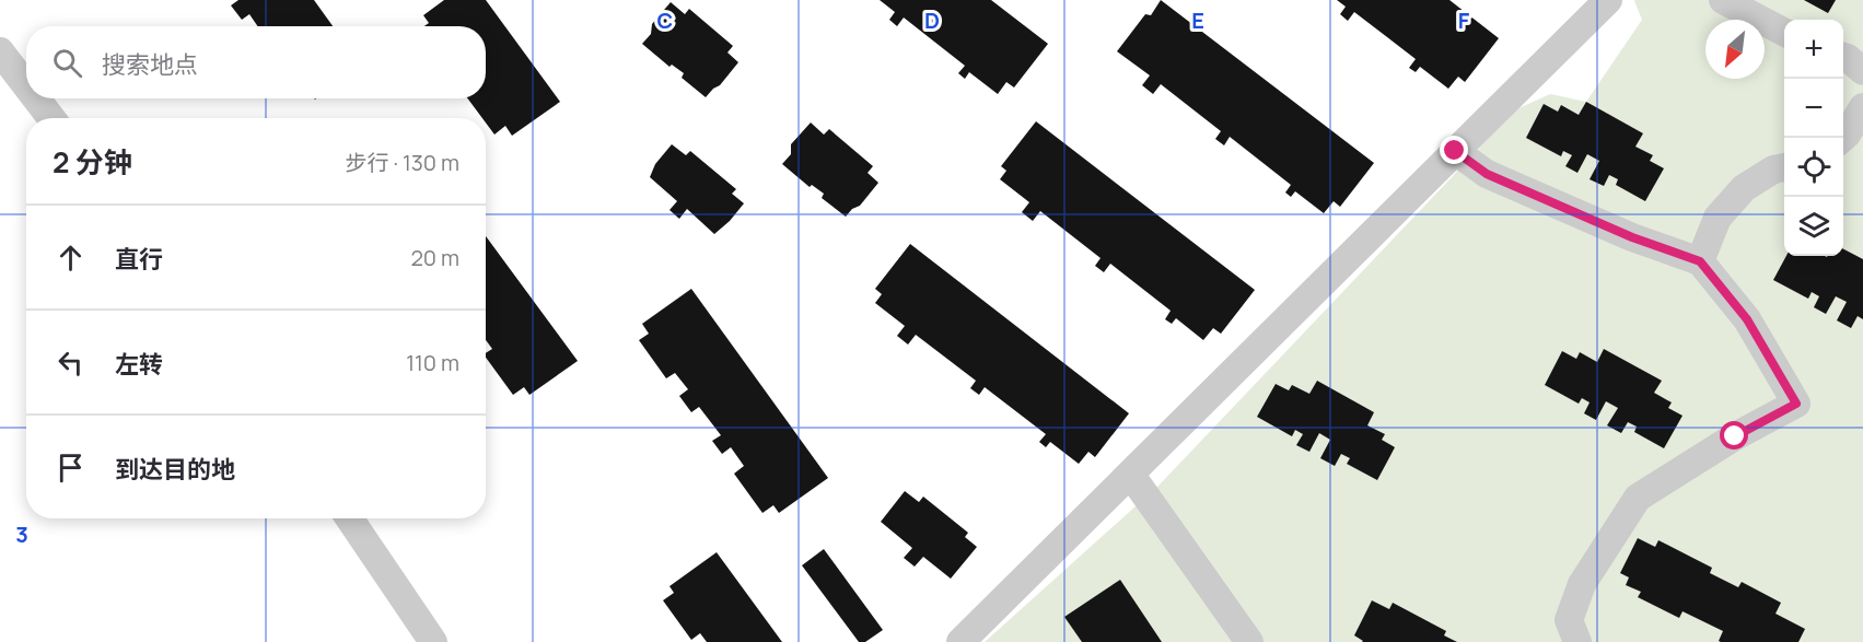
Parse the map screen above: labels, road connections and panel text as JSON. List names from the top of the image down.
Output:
{
  "north": "bottom left",
  "page": {
    "map_buttons": ["+", "−"],
    "search": "搜索地点",
    "heading": ["2 分钟", "步行 · 130 m"],
    "list": [
      ["直行", "20 m"],
      ["左转", "110 m"],
      "到达目的地"
    ]
  },
  "grid": {
    "columns": [
      "C",
      "D",
      "E",
      "F"
    ],
    "rows": ["3"]
  }
}
